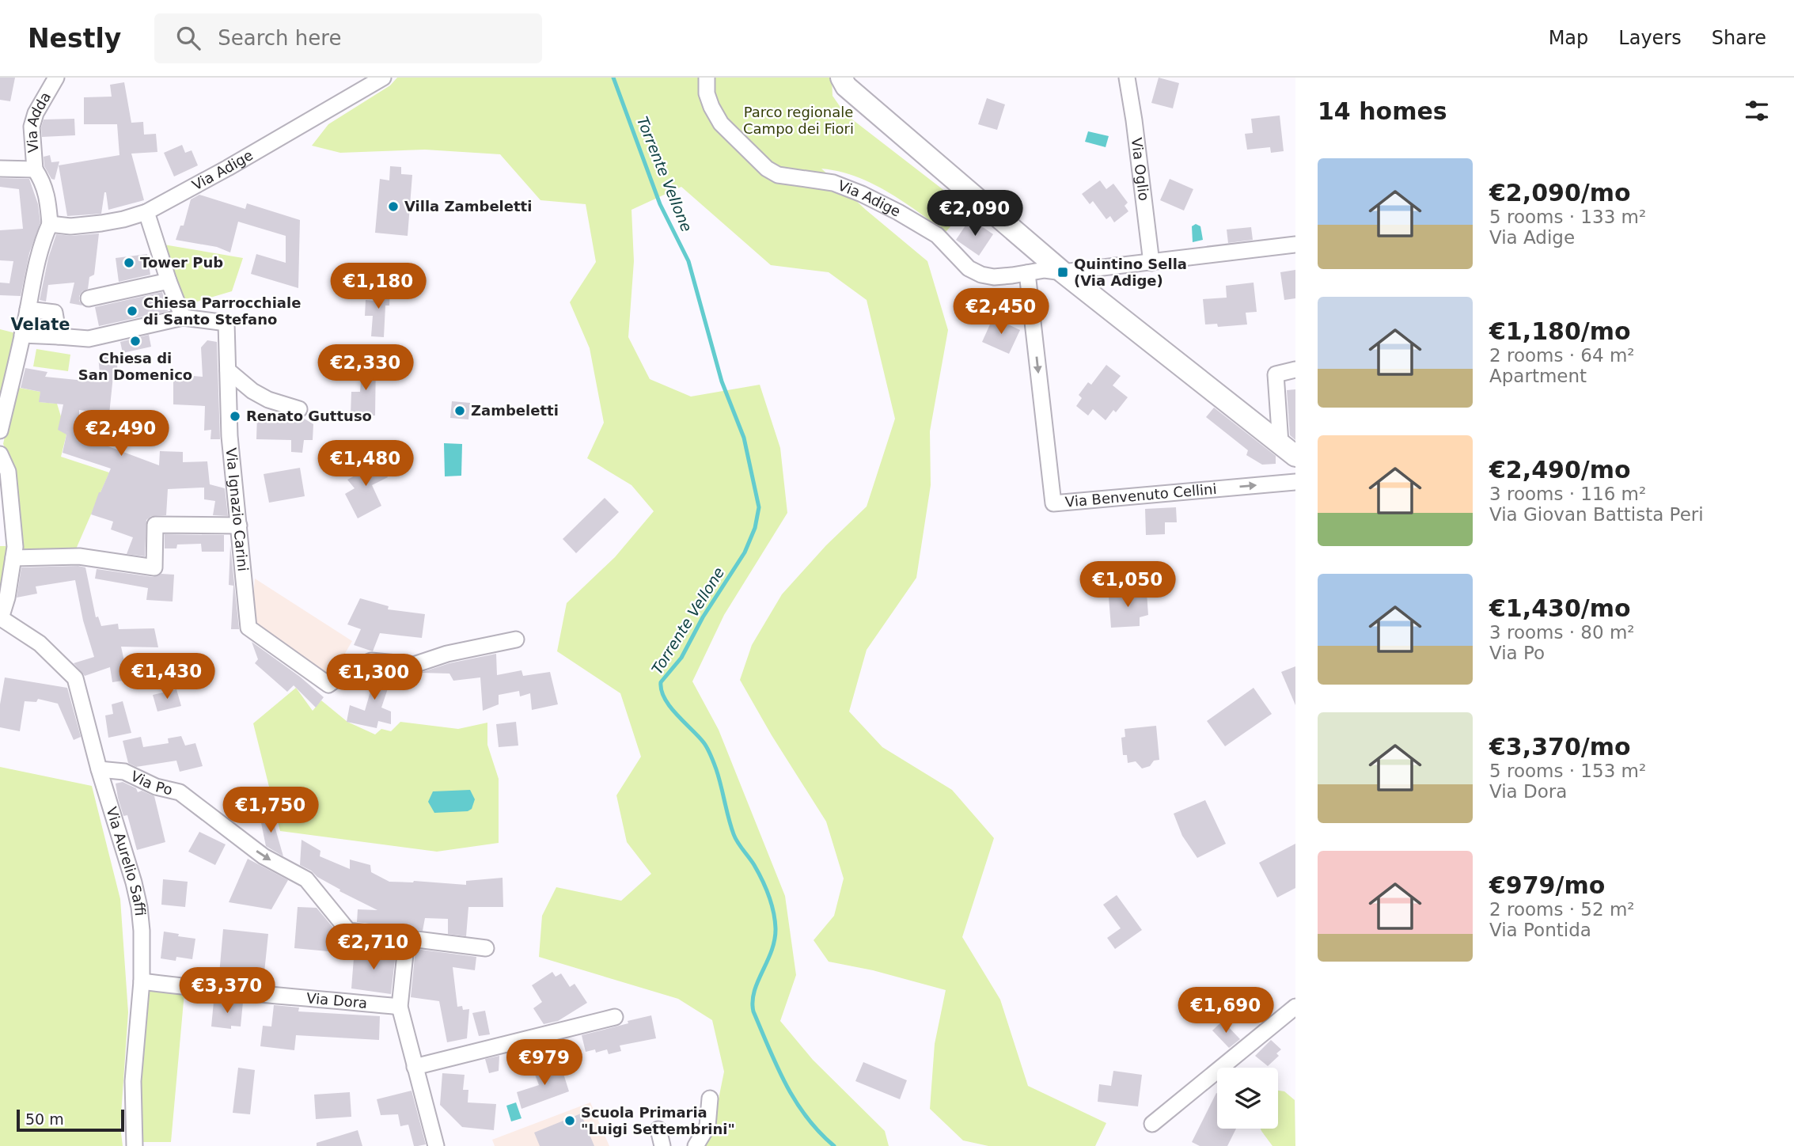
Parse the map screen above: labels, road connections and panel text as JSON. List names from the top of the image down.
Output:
{
  "streets": {
    "street": [
      "Via Adda",
      "Via Adige",
      "Via Oglio",
      "Via Benvenuto Cellini",
      "Via Ignazio Carini",
      "Via Po",
      "Via Aurelio Saffi",
      "Via Dora"
    ]
  },
  "crossings": [
    ["Via Adige", "Via Oglio"],
    ["Via Adige", "Via Benvenuto Cellini"],
    ["Via Po", "Via Aurelio Saffi"],
    ["Via Aurelio Saffi", "Via Dora"]
  ],
  "one_way": ["Via Po"],
  "districts": ["Velate"],
  "water": ["Torrente Vellone"],
  "parks": ["Parco regionale Campo dei Fiori"],
  "places": {
    "other": [
      "Villa Zambeletti",
      "Tower Pub",
      "Chiesa Parrocchiale di Santo Stefano",
      "Chiesa di San Domenico",
      "Zambeletti",
      "Renato Guttuso",
      "Scuola Primaria \"Luigi Settembrini\""
    ],
    "transit": ["Quintino Sella (Via Adige)"]
  },
  "scale_bar": "50 m",
  "page": {
    "header": "Nestly",
    "search": "Search here",
    "nav": ["Map", "Layers", "Share"],
    "heading": "14 homes",
    "list": [
      {
        "name": "€2,090/mo",
        "note": "5 rooms · 133 m² · Via Adige"
      },
      {
        "name": "€1,180/mo",
        "note": "2 rooms · 64 m² · Apartment"
      },
      {
        "name": "€2,490/mo",
        "note": "3 rooms · 116 m² · Via Giovan Battista Peri"
      },
      {
        "name": "€1,430/mo",
        "note": "3 rooms · 80 m² · Via Po"
      },
      {
        "name": "€3,370/mo",
        "note": "5 rooms · 153 m² · Via Dora"
      },
      {
        "name": "€979/mo",
        "note": "2 rooms · 52 m² · Via Pontida"
      }
    ],
    "price": [
      "€2,090",
      "€1,180",
      "€2,450",
      "€2,330",
      "€2,490",
      "€1,480",
      "€1,050",
      "€1,430",
      "€1,300",
      "€1,750",
      "€2,710",
      "€3,370",
      "€1,690",
      "€979"
    ],
    "scale": "50 m"
  }
}
